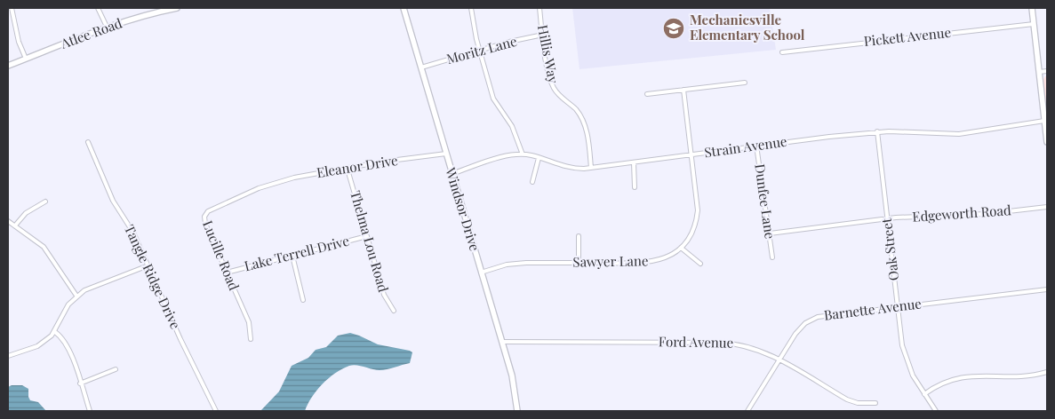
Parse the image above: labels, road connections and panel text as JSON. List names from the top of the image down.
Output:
{
  "streets": {
    "street": [
      "Atlee Road",
      "Pickett Avenue",
      "Moritz Lane",
      "Hillis Way",
      "Strain Avenue",
      "Eleanor Drive",
      "Dunfee Lane",
      "Windsor Drive",
      "Edgeworth Road",
      "Thelma Lou Road",
      "Oak Street",
      "Lake Terrell Drive",
      "Lucille Road",
      "Sawyer Lane",
      "Tangle Ridge Drive",
      "Barnette Avenue",
      "Ford Avenue"
    ]
  },
  "crossings": [
    ["Moritz Lane", "Hillis Way"],
    ["Moritz Lane", "Windsor Drive"],
    ["Hillis Way", "Strain Avenue"],
    ["Strain Avenue", "Dunfee Lane"],
    ["Strain Avenue", "Windsor Drive"],
    ["Strain Avenue", "Oak Street"],
    ["Strain Avenue", "Sawyer Lane"],
    ["Eleanor Drive", "Windsor Drive"],
    ["Eleanor Drive", "Thelma Lou Road"],
    ["Eleanor Drive", "Lucille Road"],
    ["Dunfee Lane", "Edgeworth Road"],
    ["Windsor Drive", "Sawyer Lane"],
    ["Windsor Drive", "Ford Avenue"],
    ["Edgeworth Road", "Oak Street"],
    ["Thelma Lou Road", "Lake Terrell Drive"],
    ["Oak Street", "Barnette Avenue"],
    ["Lake Terrell Drive", "Lucille Road"],
    ["Barnette Avenue", "Ford Avenue"]
  ],
  "places": {
    "school or university": ["Mechanicsville Elementary School"]
  }
}
